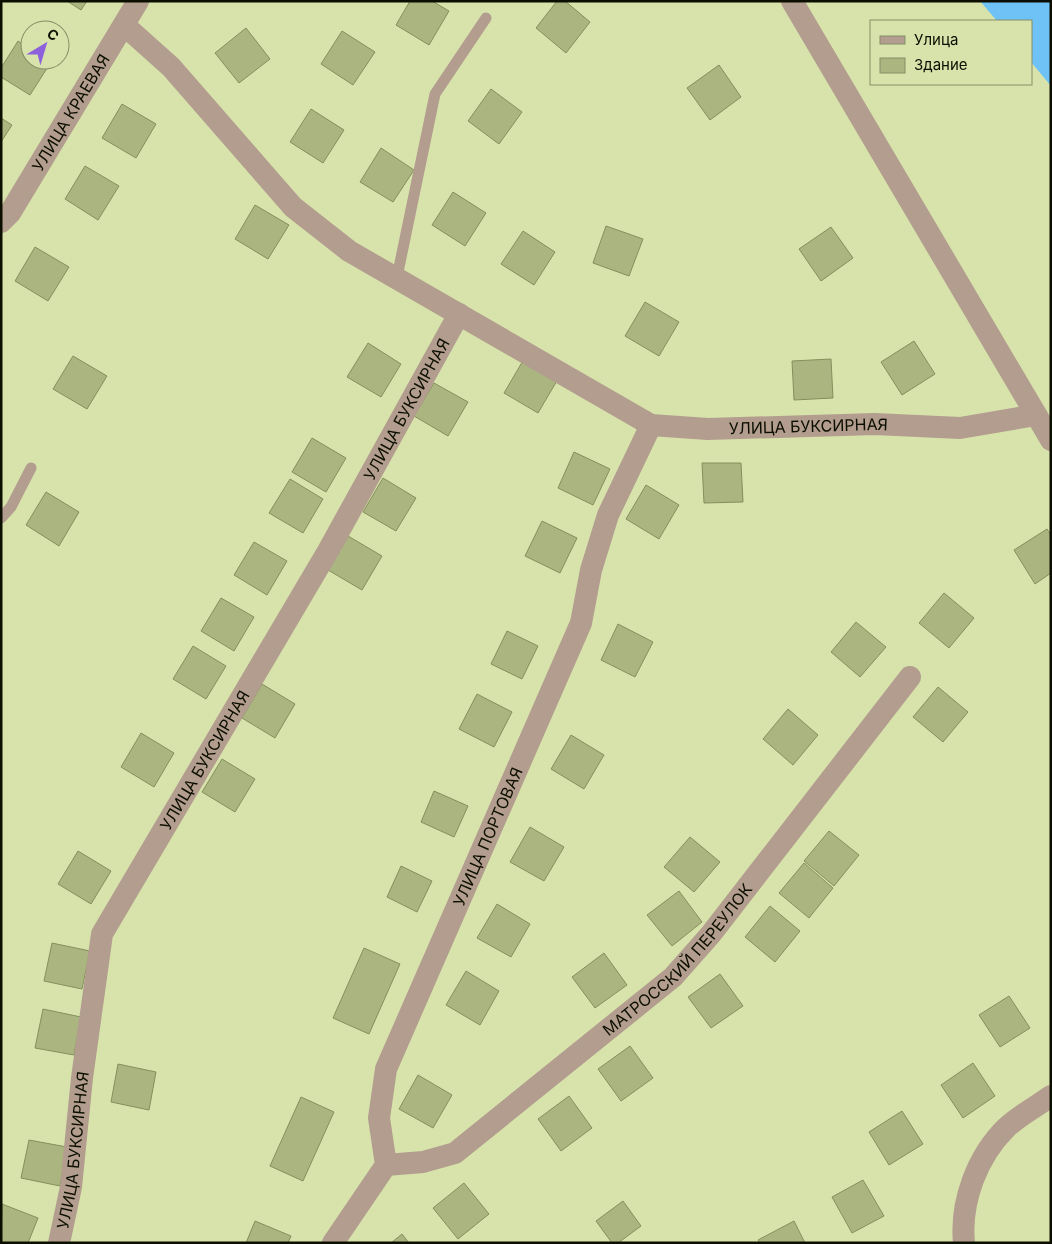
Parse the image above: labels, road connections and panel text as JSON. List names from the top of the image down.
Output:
{
  "streets": {
    "street": [
      "УЛИЦА КРАЕВАЯ",
      "УЛИЦА БУКСИРНАЯ",
      "УЛИЦА ПОРТОВАЯ",
      "МАТРОССКИЙ ПЕРЕУЛОК"
    ]
  },
  "crossings": [
    ["УЛИЦА КРАЕВАЯ", "УЛИЦА БУКСИРНАЯ"],
    ["УЛИЦА БУКСИРНАЯ", "УЛИЦА ПОРТОВАЯ"],
    ["УЛИЦА ПОРТОВАЯ", "МАТРОССКИЙ ПЕРЕУЛОК"]
  ],
  "legend": ["Улица", "Здание"],
  "north": "top right"
}
